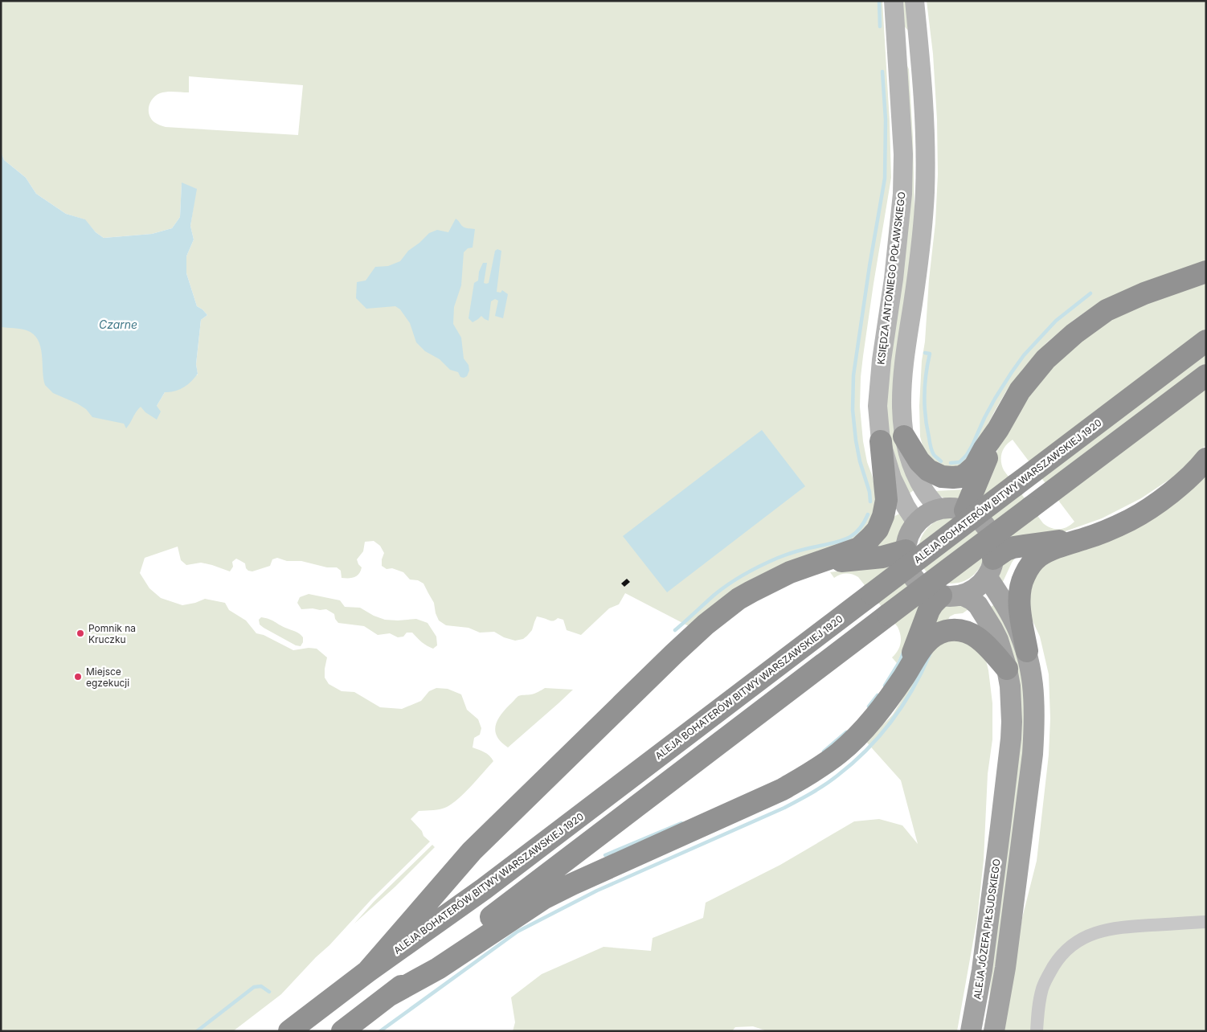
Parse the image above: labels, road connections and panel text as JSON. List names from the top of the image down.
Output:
{
  "streets": {
    "highway": ["ALEJA BOHATERÓW BITWY WARSZAWSKIEJ 1920"],
    "main road": ["KSIĘDZA ANTONIEGO POŁAWSKIEGO", "ALEJA JÓZEFA PIŁSUDSKIEGO"]
  },
  "water": ["Czarne"],
  "places": ["Pomnik na Kruczku", "Miejsce egzekucji"]
}
